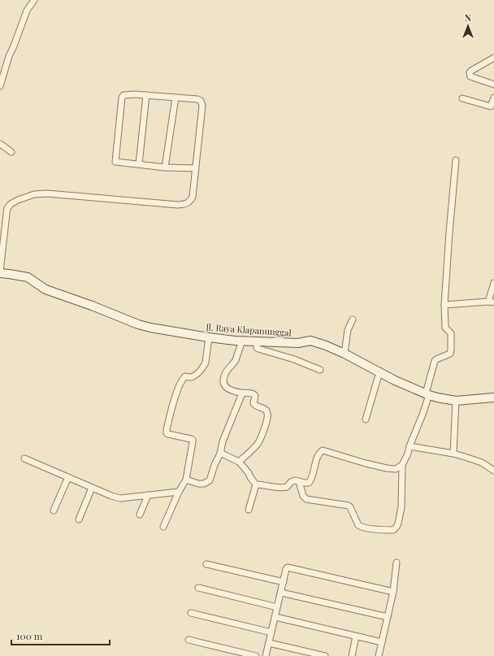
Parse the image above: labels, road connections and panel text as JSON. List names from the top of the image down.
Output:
{
  "streets": {
    "street": ["Jl. Raya Klapanunggal"]
  },
  "scale_bar": "100 m",
  "north": "top"
}
